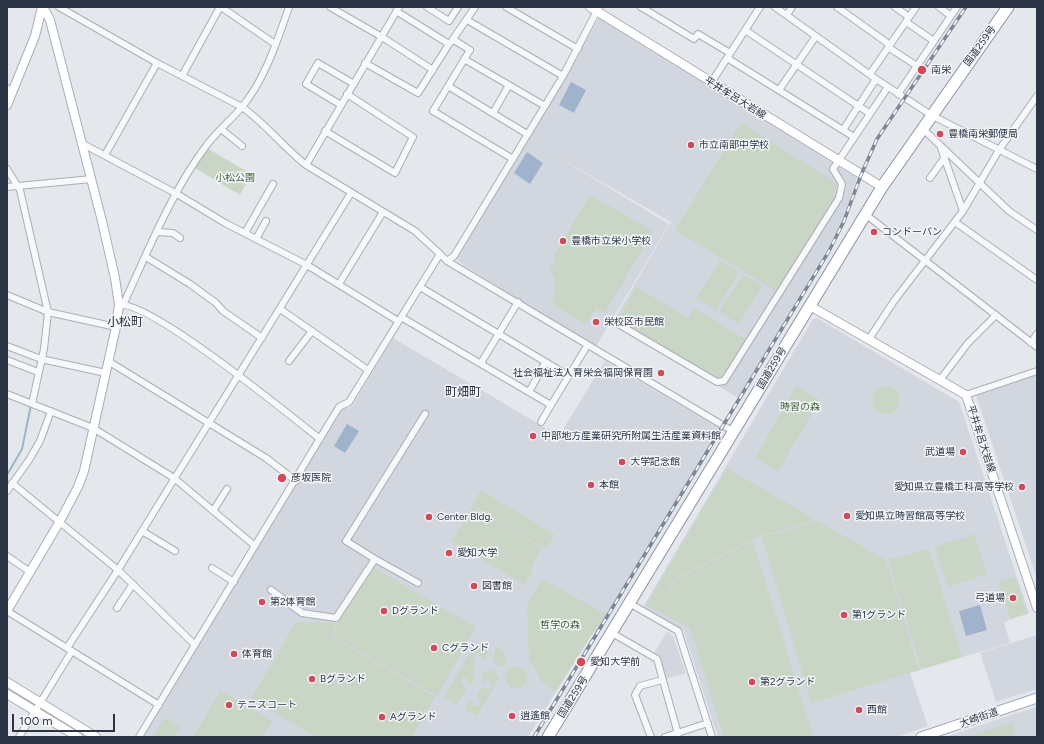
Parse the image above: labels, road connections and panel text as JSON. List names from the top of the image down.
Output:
{
  "streets": {
    "highway": ["国道259号"],
    "main road": ["平井牟呂大岩線", "大崎街道"]
  },
  "crossings": [
    ["国道259号", "平井牟呂大岩線"]
  ],
  "districts": ["小松町", "町畑町"],
  "parks": ["小松公園", "時習の森", "哲学の森"],
  "places": [
    "南栄",
    "豊橋南栄郵便局",
    "市立南部中学校",
    "コンドーパン",
    "豊橋市立栄小学校",
    "栄校区市民館",
    "社会福祉法人育栄会福岡保育園",
    "中部地方産業研究所附属生活産業資料館",
    "武道場",
    "大学記念館",
    "彦坂医院",
    "本館",
    "愛知県立豊橋工科高等学校",
    "愛知県立時習館高等学校",
    "Center Bldg.",
    "愛知大学",
    "図書館",
    "弓道場",
    "第2体育館",
    "Dグランド",
    "第1グランド",
    "Cグランド",
    "体育館",
    "愛知大学前",
    "Bグランド",
    "第2グランド",
    "テニスコート",
    "西館",
    "逍遙館",
    "Aグランド"
  ],
  "scale_bar": "100 m"
}
